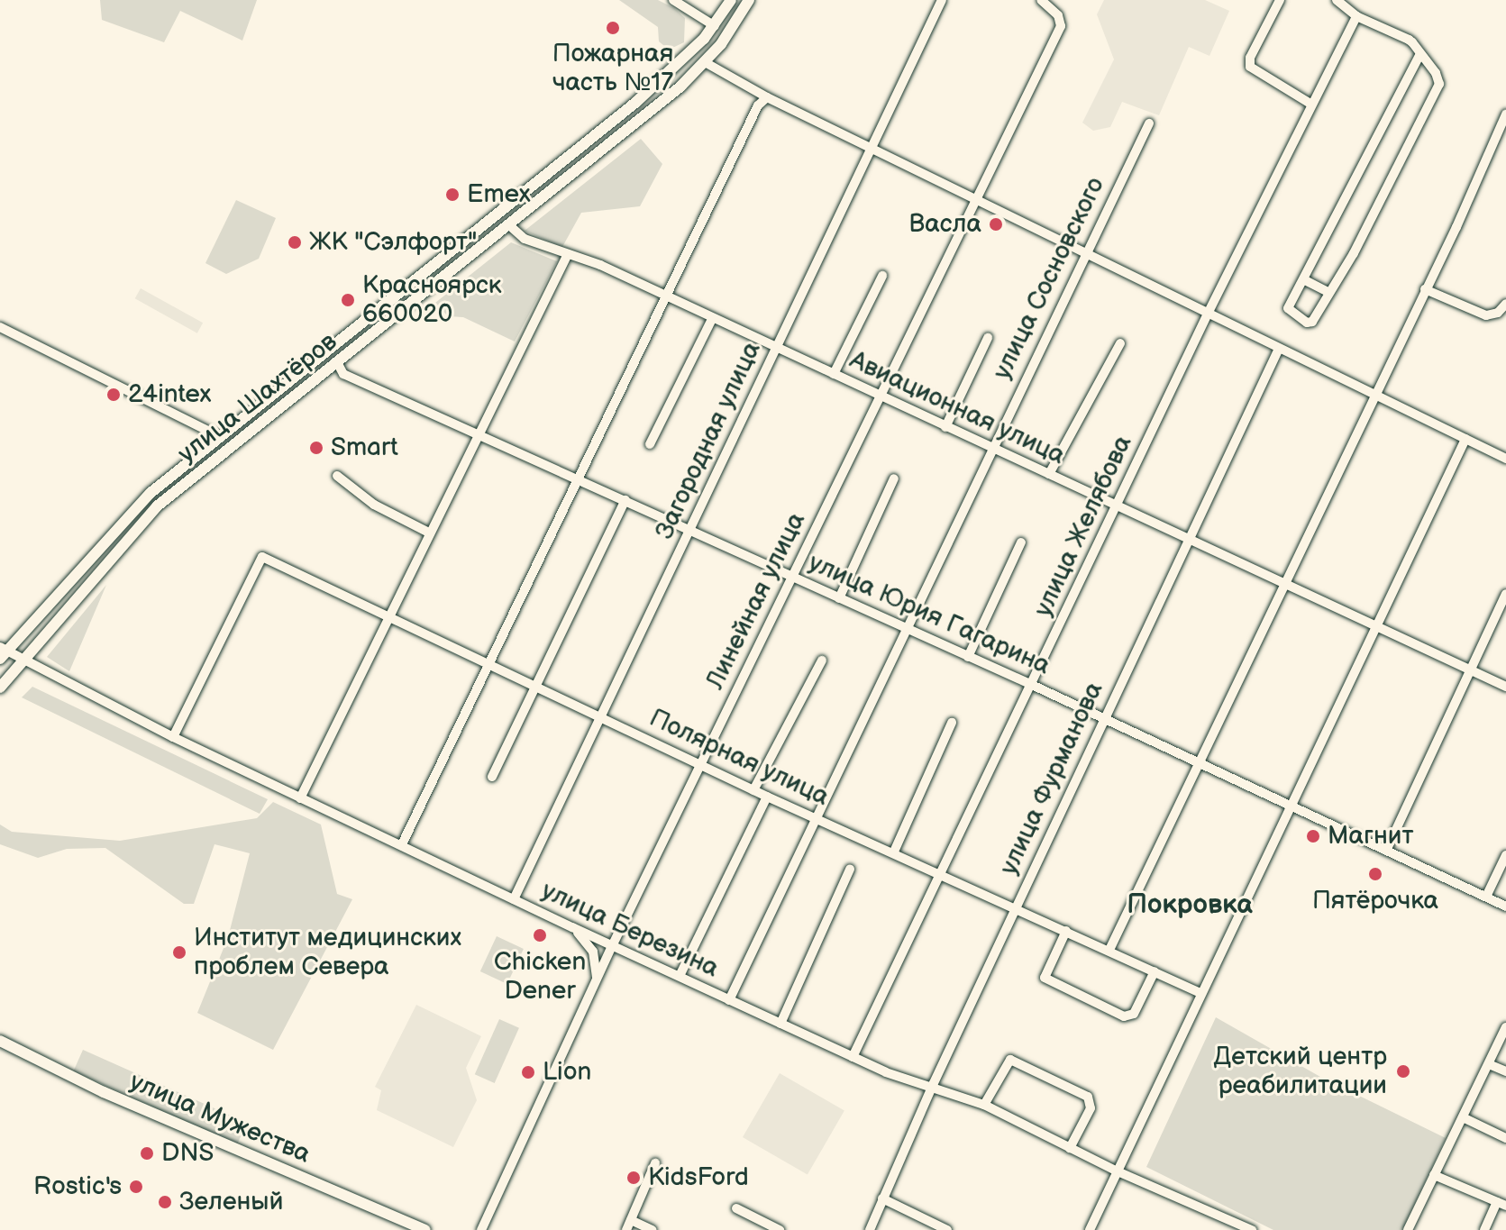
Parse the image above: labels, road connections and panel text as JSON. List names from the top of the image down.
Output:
{
  "streets": {
    "main road": ["улица Шахтёров", "улица Мужества"],
    "street": [
      "улица Сосновского",
      "Авиационная улица",
      "Загородная улица",
      "улица Желябова",
      "Линейная улица",
      "улица Юрия Гагарина",
      "Полярная улица",
      "улица Фурманова",
      "улица Березина"
    ]
  },
  "crossings": [
    ["улица Сосновского", "Авиационная улица"],
    ["улица Сосновского", "улица Юрия Гагарина"],
    ["улица Сосновского", "Полярная улица"],
    ["улица Сосновского", "улица Березина"],
    ["улица Шахтёров", "Авиационная улица"],
    ["улица Шахтёров", "улица Юрия Гагарина"],
    ["улица Шахтёров", "улица Березина"],
    ["Авиационная улица", "Загородная улица"],
    ["Авиационная улица", "улица Желябова"],
    ["Авиационная улица", "Линейная улица"],
    ["Авиационная улица", "улица Фурманова"],
    ["Загородная улица", "улица Юрия Гагарина"],
    ["Загородная улица", "Полярная улица"],
    ["Загородная улица", "улица Березина"],
    ["улица Желябова", "улица Юрия Гагарина"],
    ["улица Желябова", "Полярная улица"],
    ["улица Желябова", "улица Березина"],
    ["Линейная улица", "улица Юрия Гагарина"],
    ["Линейная улица", "Полярная улица"],
    ["Линейная улица", "улица Березина"],
    ["улица Юрия Гагарина", "улица Фурманова"],
    ["Полярная улица", "улица Фурманова"],
    ["Полярная улица", "улица Березина"],
    ["улица Фурманова", "улица Березина"]
  ],
  "districts": ["Покровка"],
  "places": [
    "Пожарная часть №17",
    "Emex",
    "Васла",
    "ЖК \"Сэлфорт\"",
    "Красноярск 660020",
    "24intex",
    "Smart",
    "Магнит",
    "Пятёрочка",
    "Chicken Dener",
    "Институт медицинских проблем Севера",
    "Детский центр реабилитации",
    "Lion",
    "DNS",
    "KidsFord",
    "Rostic's",
    "Зеленый"
  ]
}
